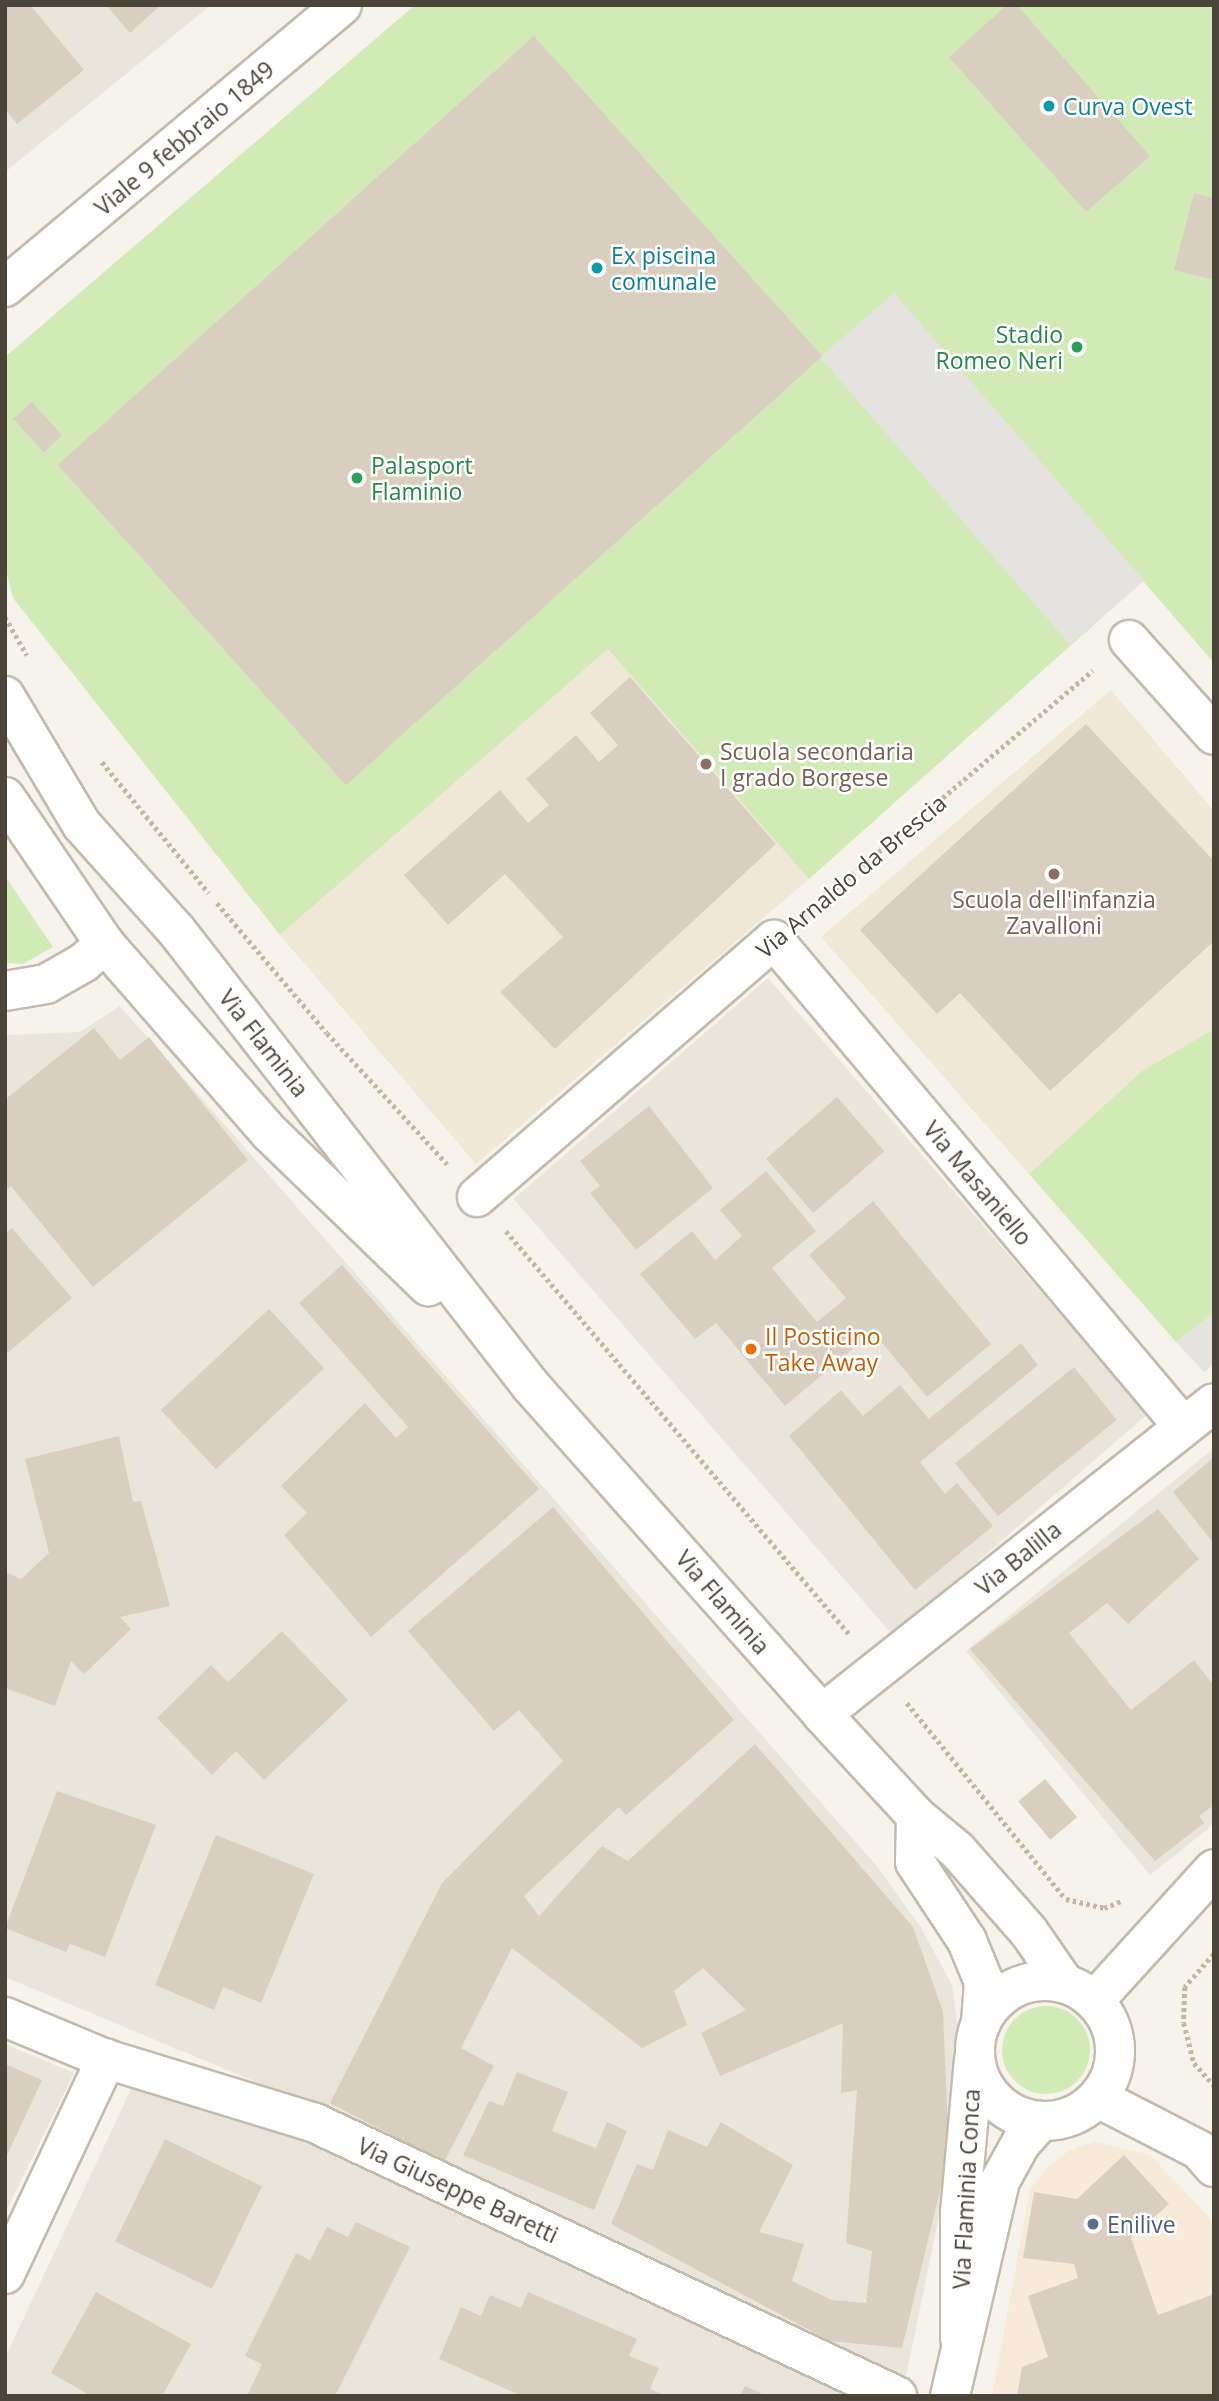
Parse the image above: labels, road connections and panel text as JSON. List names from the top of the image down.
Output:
{
  "streets": {
    "street": [
      "Viale 9 febbraio 1849",
      "Via Arnaldo da Brescia",
      "Via Flaminia",
      "Via Masaniello",
      "Via Balilla",
      "Via Flaminia Conca",
      "Via Giuseppe Baretti"
    ]
  },
  "crossings": [
    ["Via Arnaldo da Brescia", "Via Masaniello"],
    ["Via Flaminia", "Via Balilla"],
    ["Via Flaminia", "Via Flaminia Conca"],
    ["Via Masaniello", "Via Balilla"]
  ],
  "places": [
    "Curva Ovest",
    "Ex piscina comunale",
    "Stadio Romeo Neri",
    "Palasport Flaminio",
    "Scuola secondaria I grado Borgese",
    "Scuola dell'infanzia Zavalloni",
    "Il Posticino Take Away",
    "Enilive"
  ]
}
